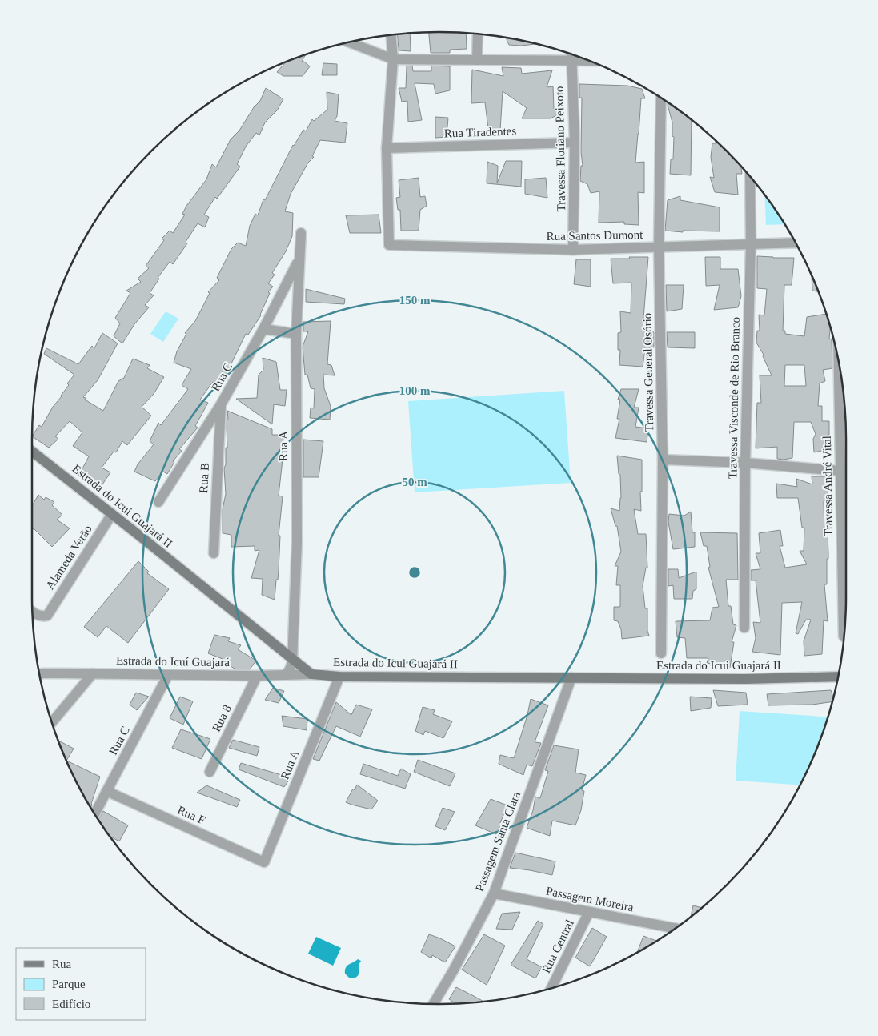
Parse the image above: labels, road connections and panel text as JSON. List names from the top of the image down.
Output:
{
  "streets": {
    "main road": ["Estrada do Icui Guajará II"],
    "street": [
      "Rua Tiradentes",
      "Travessa Floriano Peixoto",
      "Rua Santos Dumont",
      "Travessa General Osório",
      "Rua C",
      "Travessa Visconde de Rio Branco",
      "Rua A",
      "Rua B",
      "Travessa André Vital",
      "Alameda Verão",
      "Estrada do Icuí Guajará",
      "Rua 8",
      "Rua F",
      "Passagem Santa Clara",
      "Passagem Moreira",
      "Rua Central"
    ]
  },
  "crossings": [
    ["Rua Tiradentes", "Travessa Floriano Peixoto"],
    ["Rua Tiradentes", "Rua Santos Dumont"],
    ["Travessa Floriano Peixoto", "Rua Santos Dumont"],
    ["Rua Santos Dumont", "Travessa General Osório"],
    ["Rua Santos Dumont", "Travessa Visconde de Rio Branco"],
    ["Rua C", "Rua A"],
    ["Rua C", "Rua B"],
    ["Rua C", "Estrada do Icuí Guajará"],
    ["Rua C", "Rua F"],
    ["Rua A", "Estrada do Icui Guajará II"],
    ["Rua A", "Estrada do Icuí Guajará"],
    ["Rua A", "Rua F"],
    ["Estrada do Icui Guajará II", "Alameda Verão"],
    ["Estrada do Icui Guajará II", "Estrada do Icuí Guajará"],
    ["Estrada do Icui Guajará II", "Passagem Santa Clara"],
    ["Estrada do Icuí Guajará", "Rua 8"],
    ["Passagem Santa Clara", "Passagem Moreira"],
    ["Passagem Moreira", "Rua Central"]
  ],
  "legend": ["Rua", "Parque", "Edifício"],
  "rings": ["150 m", "100 m", "50 m"]
}
